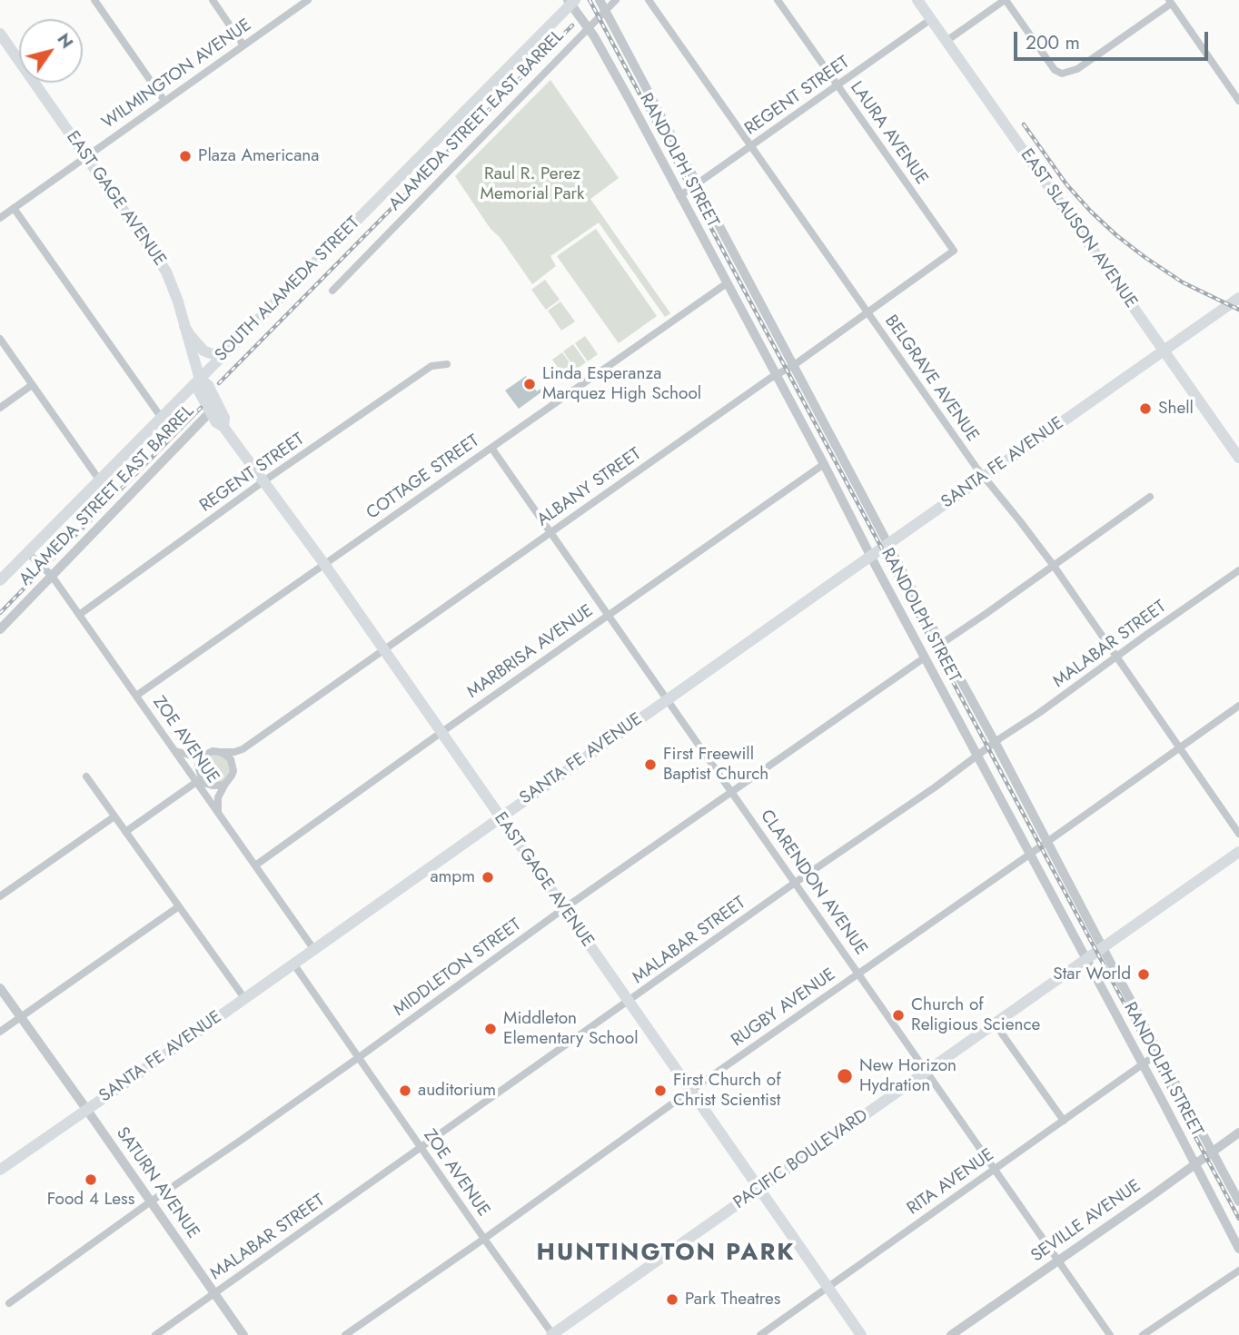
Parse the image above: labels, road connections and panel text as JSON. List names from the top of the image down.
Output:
{
  "streets": {
    "main road": [
      "EAST GAGE AVENUE",
      "EAST SLAUSON AVENUE",
      "SOUTH ALAMEDA STREET",
      "SANTA FE AVENUE",
      "PACIFIC BOULEVARD"
    ],
    "street": [
      "WILMINGTON AVENUE",
      "REGENT STREET",
      "ALAMEDA STREET EAST BARREL",
      "LAURA AVENUE",
      "RANDOLPH STREET",
      "BELGRAVE AVENUE",
      "COTTAGE STREET",
      "ALBANY STREET",
      "MALABAR STREET",
      "MARBRISA AVENUE",
      "ZOE AVENUE",
      "CLARENDON AVENUE",
      "MIDDLETON STREET",
      "RUGBY AVENUE",
      "RITA AVENUE",
      "SATURN AVENUE",
      "SEVILLE AVENUE"
    ]
  },
  "crossings": [
    ["WILMINGTON AVENUE", "EAST GAGE AVENUE"],
    ["REGENT STREET", "LAURA AVENUE"],
    ["REGENT STREET", "RANDOLPH STREET"],
    ["REGENT STREET", "EAST GAGE AVENUE"],
    ["REGENT STREET", "EAST SLAUSON AVENUE"],
    ["REGENT STREET", "BELGRAVE AVENUE"],
    ["REGENT STREET", "ZOE AVENUE"],
    ["ALAMEDA STREET EAST BARREL", "RANDOLPH STREET"],
    ["ALAMEDA STREET EAST BARREL", "EAST GAGE AVENUE"],
    ["ALAMEDA STREET EAST BARREL", "ZOE AVENUE"],
    ["LAURA AVENUE", "ALBANY STREET"],
    ["RANDOLPH STREET", "SOUTH ALAMEDA STREET"],
    ["RANDOLPH STREET", "SANTA FE AVENUE"],
    ["RANDOLPH STREET", "COTTAGE STREET"],
    ["RANDOLPH STREET", "ALBANY STREET"],
    ["RANDOLPH STREET", "MALABAR STREET"],
    ["RANDOLPH STREET", "MARBRISA AVENUE"],
    ["RANDOLPH STREET", "MIDDLETON STREET"],
    ["RANDOLPH STREET", "RUGBY AVENUE"],
    ["RANDOLPH STREET", "PACIFIC BOULEVARD"],
    ["RANDOLPH STREET", "RITA AVENUE"],
    ["RANDOLPH STREET", "SEVILLE AVENUE"],
    ["EAST GAGE AVENUE", "SOUTH ALAMEDA STREET"],
    ["EAST GAGE AVENUE", "SANTA FE AVENUE"],
    ["EAST GAGE AVENUE", "COTTAGE STREET"],
    ["EAST GAGE AVENUE", "ALBANY STREET"],
    ["EAST GAGE AVENUE", "MALABAR STREET"],
    ["EAST GAGE AVENUE", "MARBRISA AVENUE"],
    ["EAST GAGE AVENUE", "MIDDLETON STREET"],
    ["EAST GAGE AVENUE", "RUGBY AVENUE"],
    ["EAST GAGE AVENUE", "PACIFIC BOULEVARD"],
    ["EAST GAGE AVENUE", "RITA AVENUE"],
    ["EAST SLAUSON AVENUE", "SANTA FE AVENUE"],
    ["SOUTH ALAMEDA STREET", "ZOE AVENUE"],
    ["BELGRAVE AVENUE", "SANTA FE AVENUE"],
    ["BELGRAVE AVENUE", "ALBANY STREET"],
    ["BELGRAVE AVENUE", "MALABAR STREET"],
    ["BELGRAVE AVENUE", "RUGBY AVENUE"],
    ["SANTA FE AVENUE", "ZOE AVENUE"],
    ["SANTA FE AVENUE", "CLARENDON AVENUE"],
    ["SANTA FE AVENUE", "SATURN AVENUE"],
    ["COTTAGE STREET", "ZOE AVENUE"],
    ["COTTAGE STREET", "CLARENDON AVENUE"],
    ["ALBANY STREET", "ZOE AVENUE"],
    ["ALBANY STREET", "CLARENDON AVENUE"],
    ["MALABAR STREET", "ZOE AVENUE"],
    ["MALABAR STREET", "CLARENDON AVENUE"],
    ["MALABAR STREET", "SATURN AVENUE"],
    ["MARBRISA AVENUE", "ZOE AVENUE"],
    ["MARBRISA AVENUE", "CLARENDON AVENUE"],
    ["ZOE AVENUE", "MIDDLETON STREET"],
    ["ZOE AVENUE", "RUGBY AVENUE"],
    ["ZOE AVENUE", "PACIFIC BOULEVARD"],
    ["CLARENDON AVENUE", "MIDDLETON STREET"],
    ["CLARENDON AVENUE", "RUGBY AVENUE"],
    ["CLARENDON AVENUE", "PACIFIC BOULEVARD"],
    ["CLARENDON AVENUE", "RITA AVENUE"],
    ["CLARENDON AVENUE", "SEVILLE AVENUE"],
    ["MIDDLETON STREET", "SATURN AVENUE"]
  ],
  "districts": ["HUNTINGTON PARK"],
  "parks": ["Raul R. Perez Memorial Park"],
  "places": [
    "Plaza Americana",
    "Linda Esperanza Marquez High School",
    "Shell",
    "First Freewill Baptist Church",
    "ampm",
    "Star World",
    "Church of Religious Science",
    "Middleton Elementary School",
    "New Horizon Hydration",
    "auditorium",
    "First Church of Christ Scientist",
    "Food 4 Less",
    "Park Theatres"
  ],
  "scale_bar": "200 m",
  "north": "top right"
}
